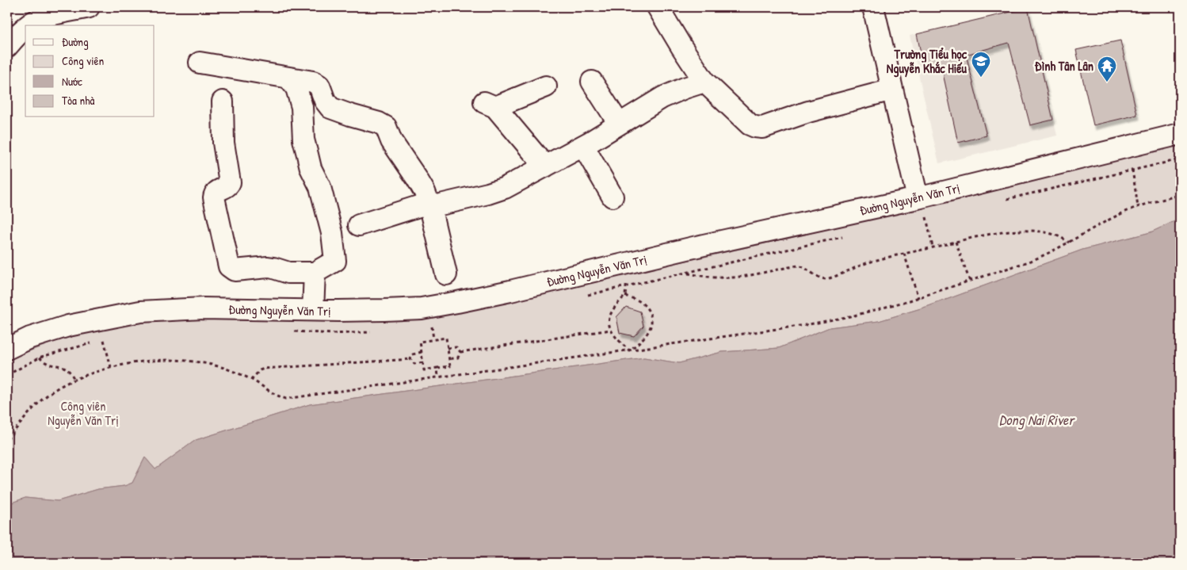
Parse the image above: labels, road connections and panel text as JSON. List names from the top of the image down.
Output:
{
  "streets": {
    "street": ["Đường Nguyễn Văn Trị"]
  },
  "water": ["Dong Nai River"],
  "parks": ["Công viên Nguyễn Văn Trị"],
  "places": {
    "school or university": ["Trường Tiểu học Nguyễn Khắc Hiếu"],
    "temple": ["Đình Tân Lân"]
  },
  "legend": [
    "Đường",
    "Công viên",
    "Nước",
    "Tòa nhà"
  ]
}
